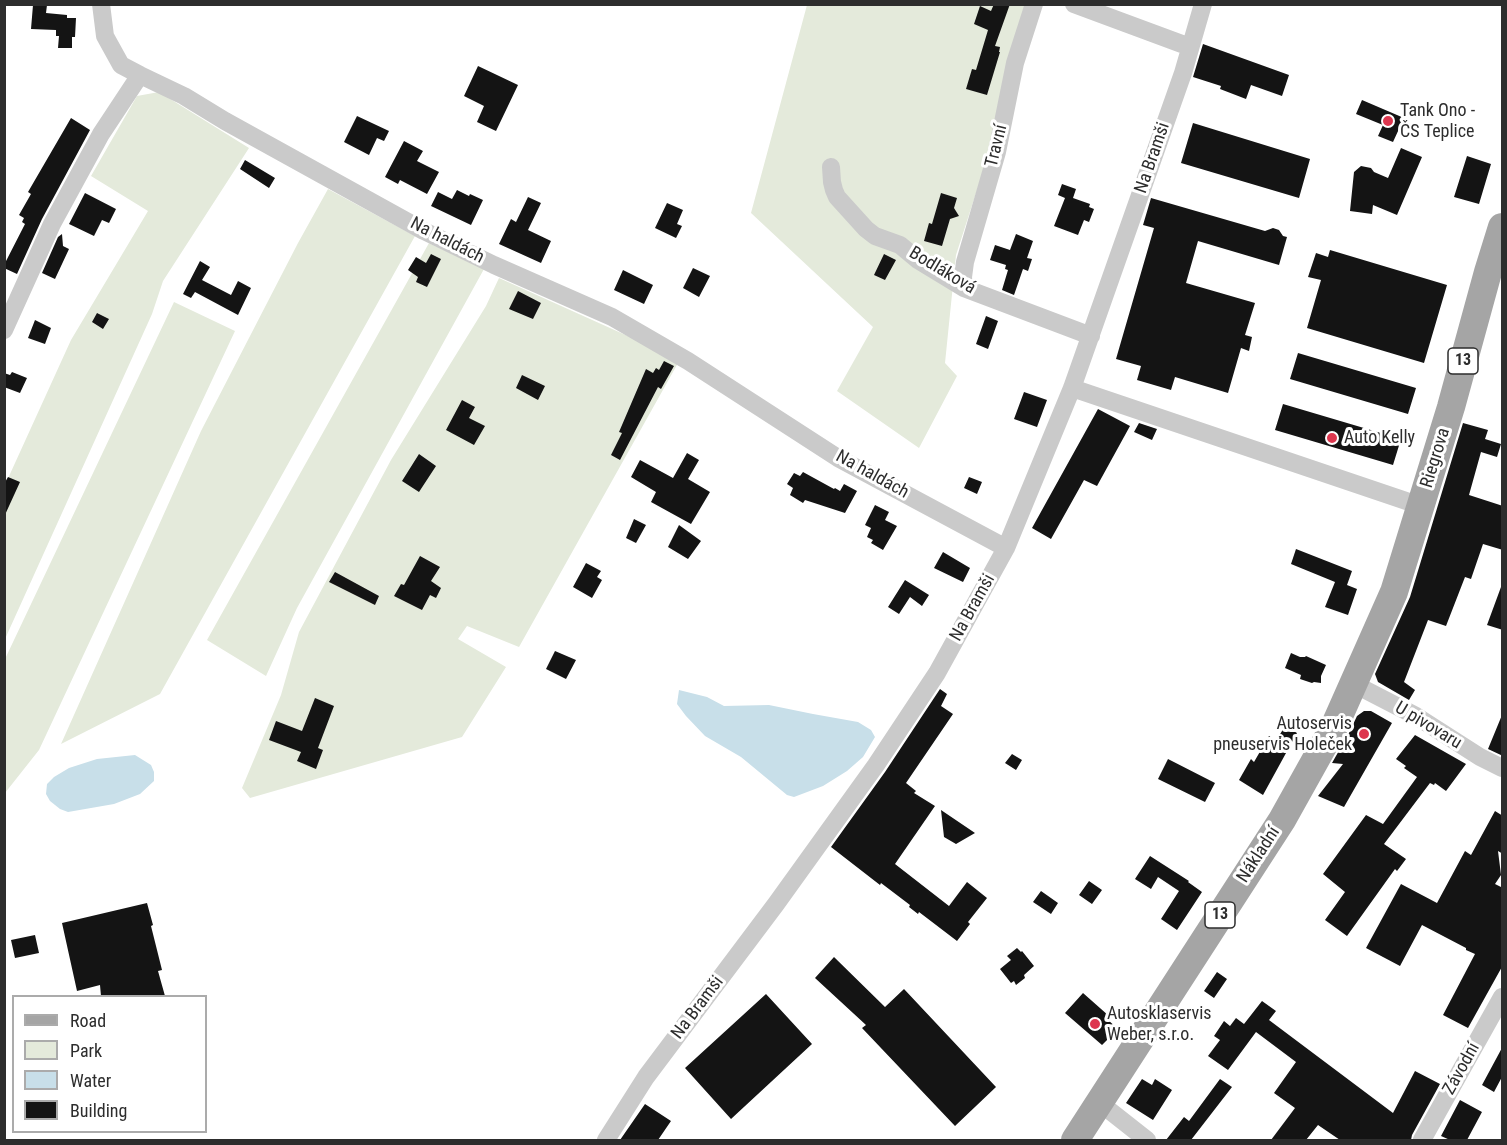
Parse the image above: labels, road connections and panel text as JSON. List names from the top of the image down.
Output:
{
  "streets": {
    "main road": ["13", "Riegrova", "Nákladní"],
    "street": [
      "Travní",
      "Na Bramši",
      "Na haldách",
      "Bodláková",
      "U pivovaru",
      "Závodní"
    ]
  },
  "crossings": [
    ["Travní", "Bodláková"],
    ["Na Bramši", "Na haldách"],
    ["Na Bramši", "Bodláková"],
    ["Riegrova", "U pivovaru"],
    ["Riegrova", "Nákladní"],
    ["U pivovaru", "Nákladní"]
  ],
  "places": [
    "Tank Ono - ČS Teplice",
    "Auto Kelly",
    "Autoservis pneuservis Holeček",
    "Autosklaservis Weber, s.r.o."
  ],
  "legend": [
    "Road",
    "Park",
    "Water",
    "Building"
  ]
}
